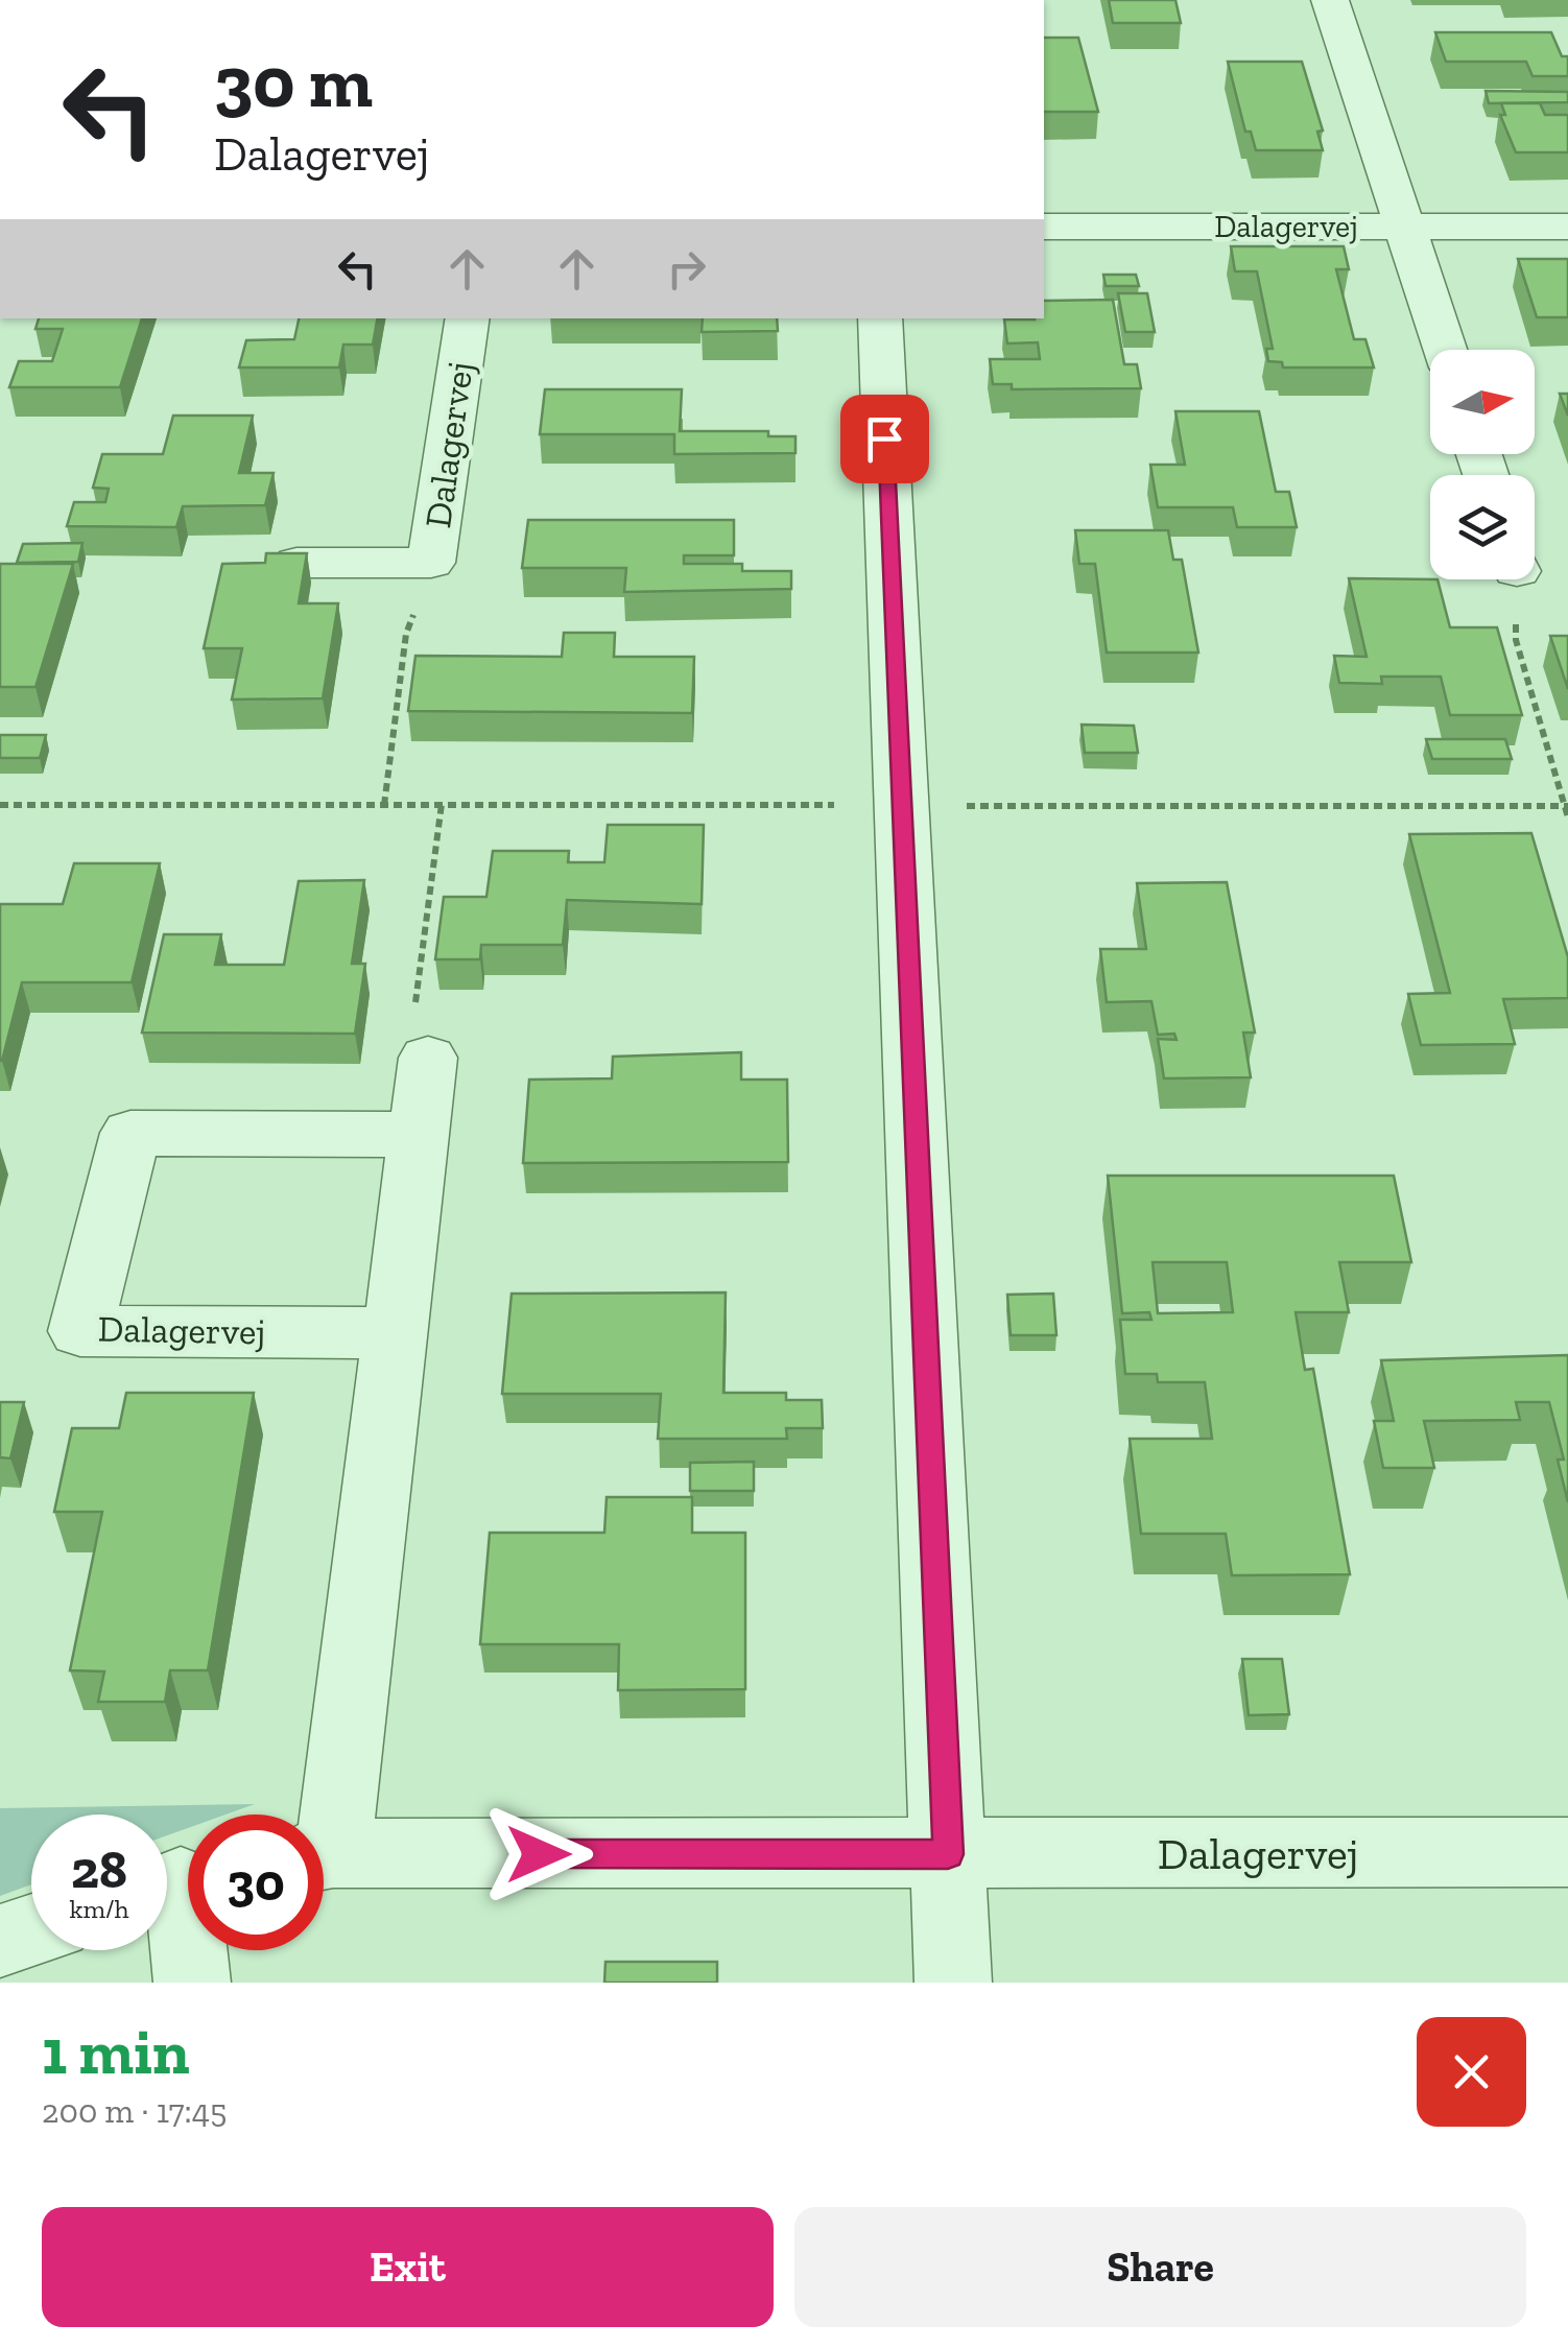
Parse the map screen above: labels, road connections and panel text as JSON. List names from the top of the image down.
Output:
{
  "streets": {
    "street": ["Dalagervej"]
  },
  "north": "right",
  "page": {
    "turn": ["30 m", "Dalagervej"],
    "speed": "28 km/h",
    "limit": "30",
    "heading": ["1 min", "200 m · 17:45"],
    "buttons": ["Exit", "Share"]
  }
}
